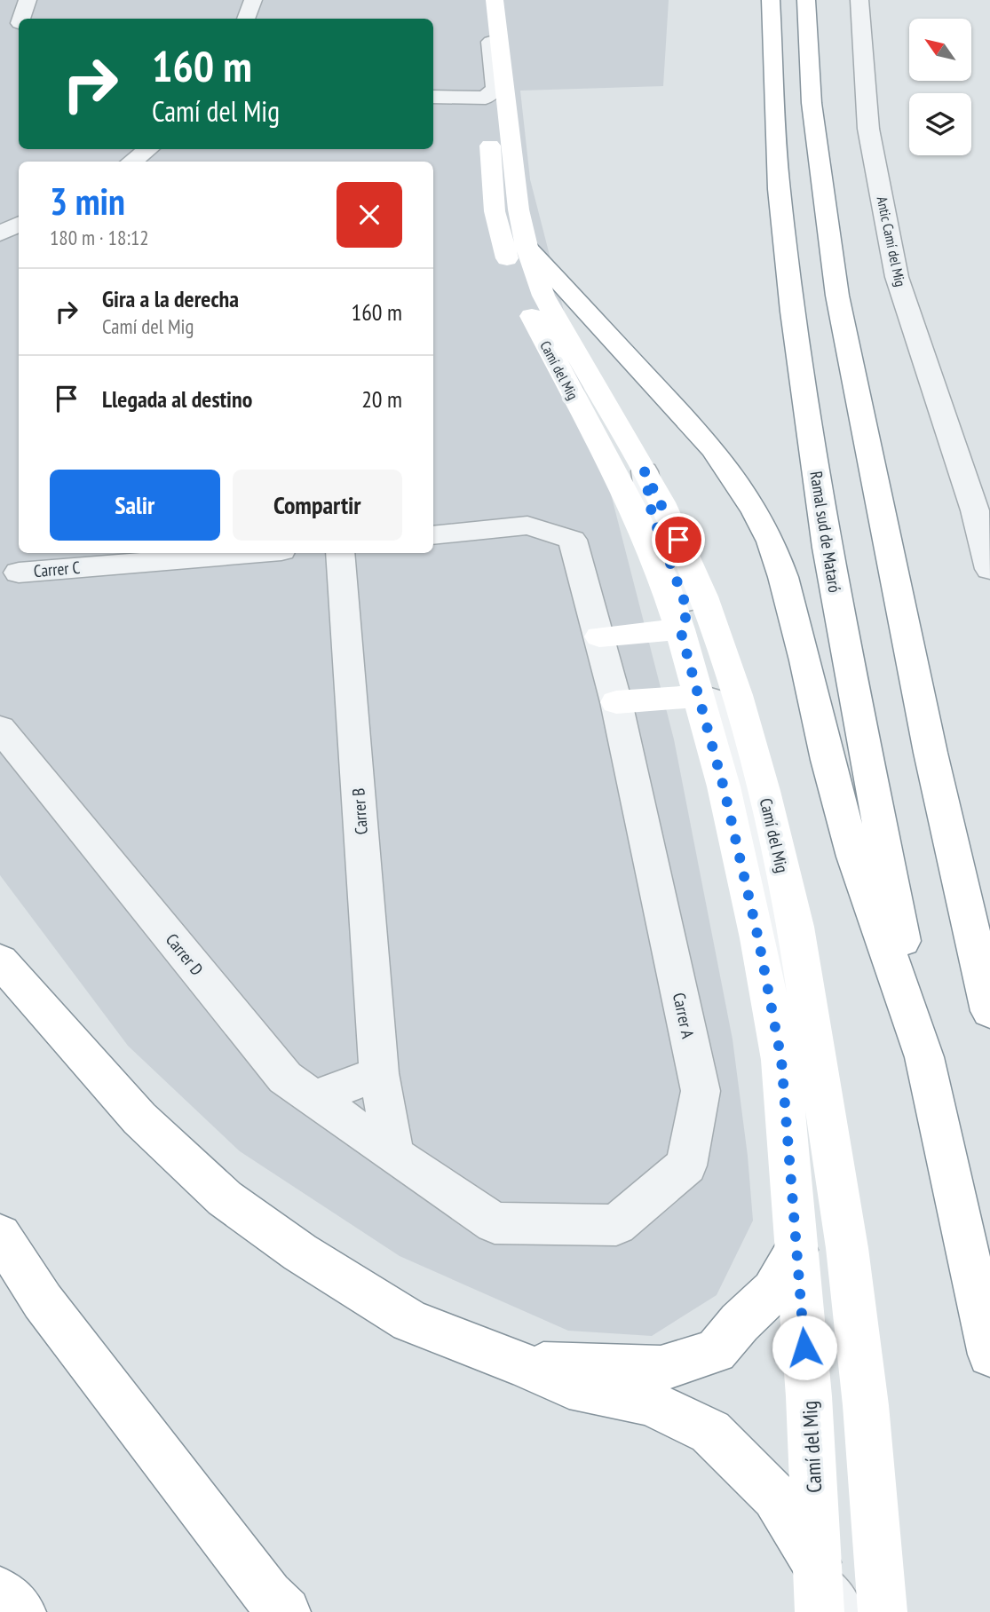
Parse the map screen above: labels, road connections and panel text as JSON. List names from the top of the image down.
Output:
{
  "streets": {
    "main road": ["Camí del Mig", "Ramal sud de Mataró"],
    "street": [
      "Antic Camí del Mig",
      "Carrer C",
      "Carrer B",
      "Carrer D",
      "Carrer A"
    ]
  },
  "crossings": [
    ["Carrer B", "Carrer D"],
    ["Carrer B", "Carrer A"],
    ["Carrer D", "Carrer A"]
  ],
  "north": "top left",
  "page": {
    "turn": ["160 m", "Camí del Mig"],
    "heading": ["3 min", "180 m · 18:12"],
    "list": [
      {
        "name": "Gira a la derecha",
        "note": "Camí del Mig",
        "value": "160 m"
      },
      {
        "name": "Llegada al destino",
        "value": "20 m"
      }
    ],
    "buttons": ["Salir", "Compartir"]
  }
}
